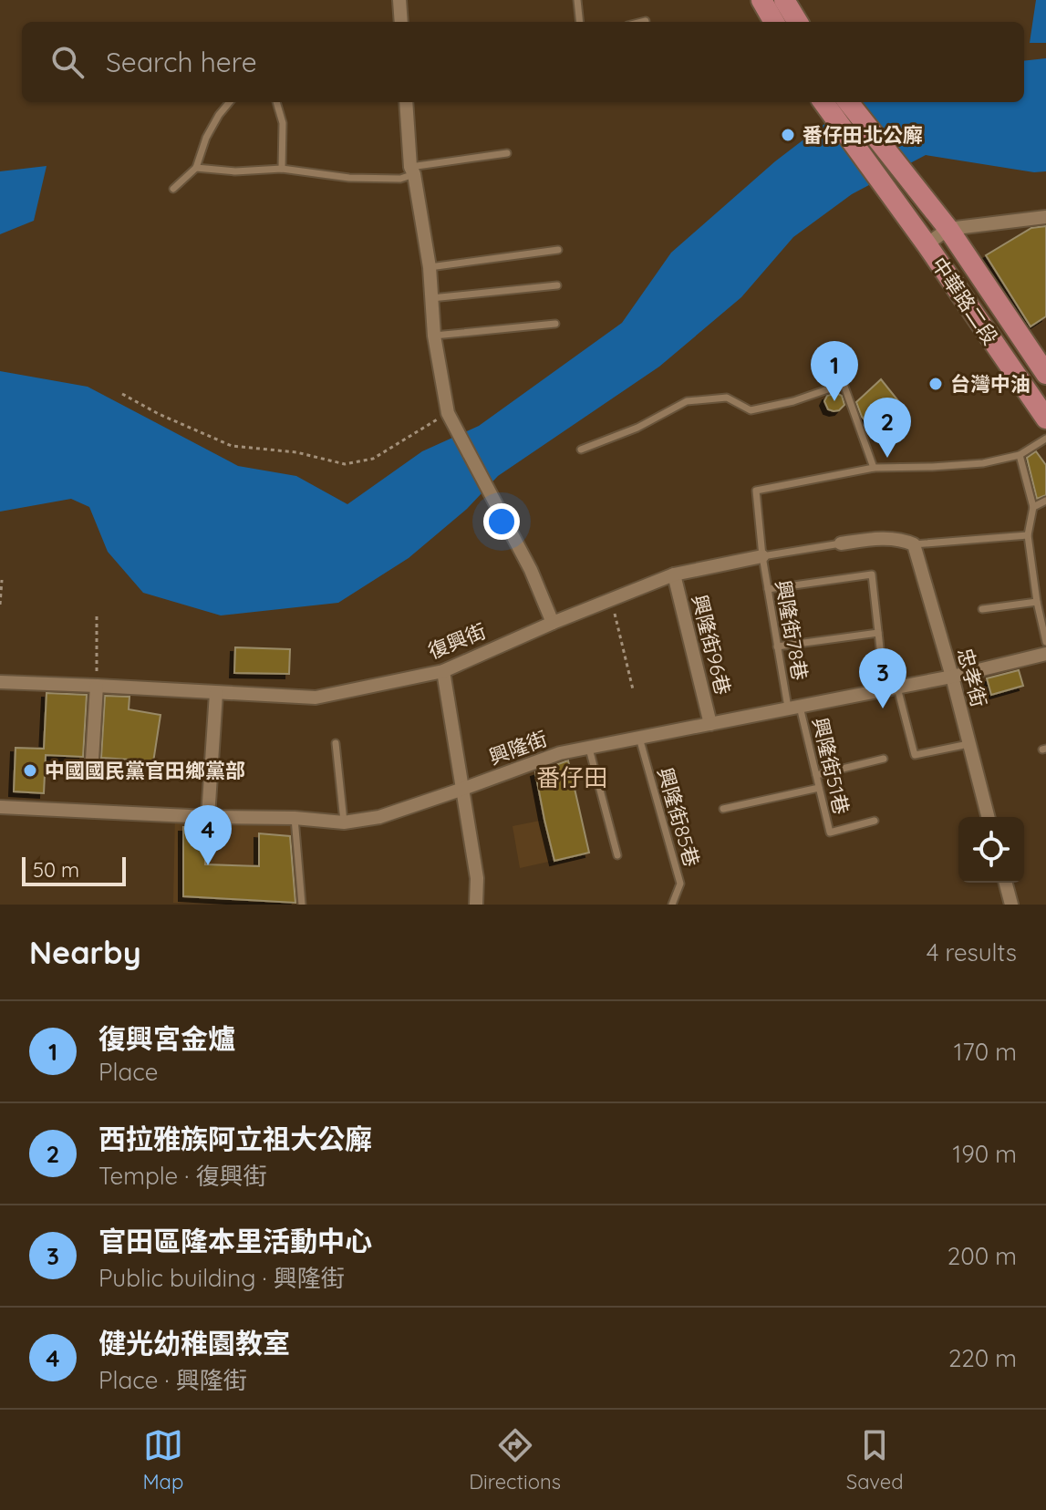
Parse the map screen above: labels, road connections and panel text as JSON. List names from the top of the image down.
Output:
{
  "streets": {
    "main road": ["中華路二段"],
    "street": [
      "復興街",
      "興隆街96巷",
      "忠孝街",
      "興隆街"
    ],
    "lane": ["興隆街78巷", "興隆街51巷", "興隆街85巷"]
  },
  "crossings": [
    ["興隆街78巷", "復興街"],
    ["興隆街78巷", "興隆街"],
    ["興隆街78巷", "興隆街51巷"],
    ["復興街", "興隆街96巷"],
    ["復興街", "忠孝街"],
    ["興隆街96巷", "興隆街"],
    ["忠孝街", "興隆街"],
    ["興隆街", "興隆街51巷"],
    ["興隆街", "興隆街85巷"]
  ],
  "districts": ["番仔田"],
  "places": ["番仔田北公廨", "台灣中油", "中國國民黨官田鄉黨部"],
  "scale_bar": "50 m",
  "page": {
    "search": "Search here",
    "pins": [
      "1",
      "2",
      "3",
      "4"
    ],
    "scale": "50 m",
    "heading": ["Nearby", "4 results"],
    "list": [
      {
        "mark": "1",
        "name": "復興宮金爐",
        "note": "Place",
        "value": "170 m"
      },
      {
        "mark": "2",
        "name": "西拉雅族阿立祖大公廨",
        "note": "Temple · 復興街",
        "value": "190 m"
      },
      {
        "mark": "3",
        "name": "官田區隆本里活動中心",
        "note": "Public building · 興隆街",
        "value": "200 m"
      },
      {
        "mark": "4",
        "name": "健光幼稚園教室",
        "note": "Place · 興隆街",
        "value": "220 m"
      }
    ],
    "nav": ["Map", "Directions", "Saved"]
  }
}
